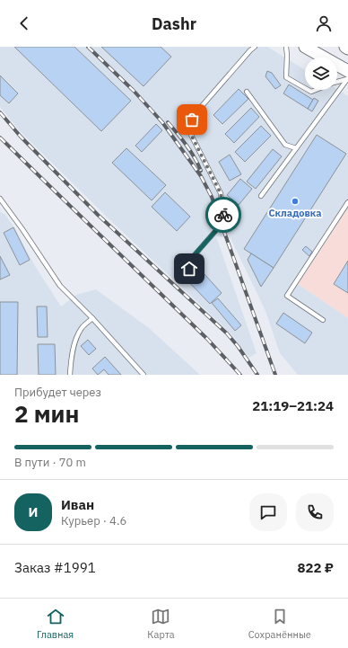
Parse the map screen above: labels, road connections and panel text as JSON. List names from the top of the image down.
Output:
{
  "places": ["Складовка"],
  "page": {
    "header": "Dashr",
    "heading": ["2 мин", "Прибудет через", "21:19–21:24"],
    "panel": [
      "Иван",
      "Курьер · 4.6",
      "Заказ #1991",
      "822 ₽"
    ],
    "bar": "В пути · 70 m",
    "round": "И",
    "tabs": ["Главная", "Карта", "Сохранённые"]
  }
}
